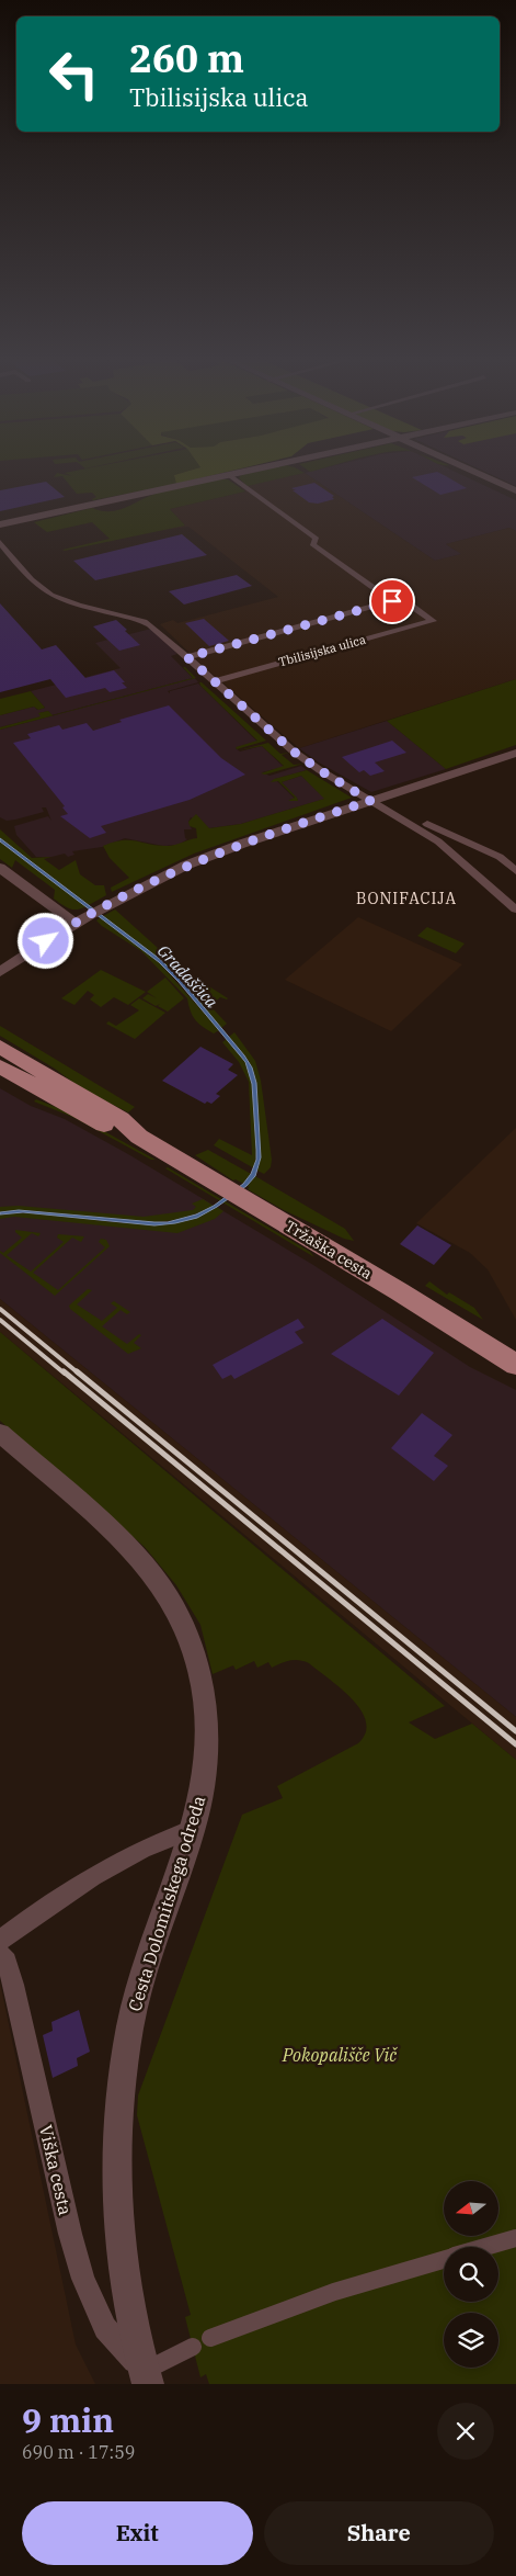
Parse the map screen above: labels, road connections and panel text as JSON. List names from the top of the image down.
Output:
{
  "streets": {
    "main road": ["Tržaška cesta"],
    "street": ["Tbilisijska ulica", "Cesta Dolomitskega odreda", "Viška cesta"]
  },
  "crossings": [
    ["Cesta Dolomitskega odreda", "Viška cesta"]
  ],
  "districts": ["BONIFACIJA"],
  "water": ["Gradaščica"],
  "parks": ["Pokopališče Vič"],
  "north": "left",
  "page": {
    "turn": ["260 m", "Tbilisijska ulica"],
    "heading": ["9 min", "690 m · 17:59"],
    "buttons": ["Exit", "Share"]
  }
}
